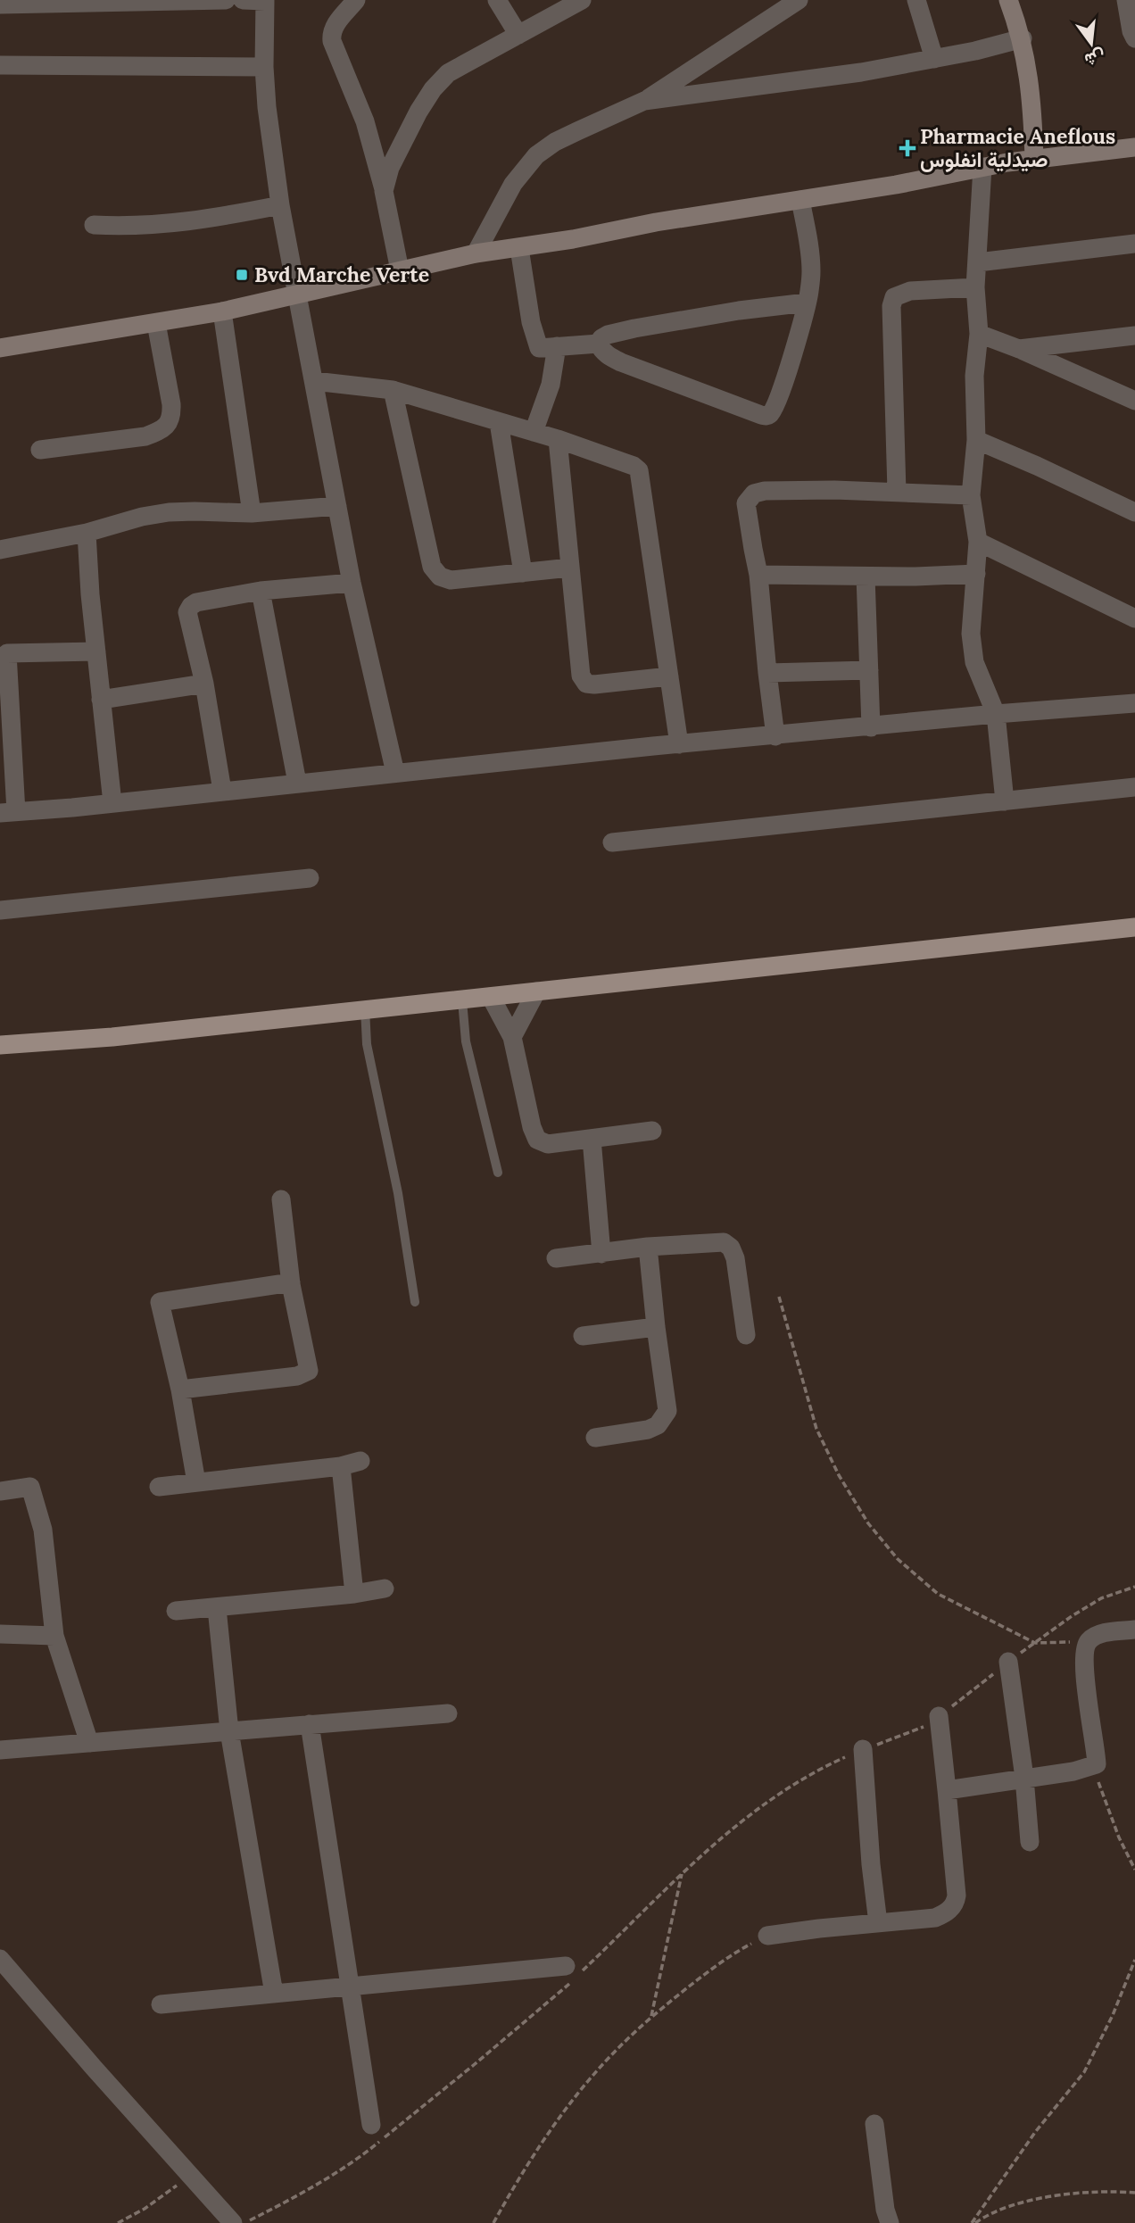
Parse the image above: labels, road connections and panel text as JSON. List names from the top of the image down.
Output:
{
  "places": {
    "health": ["Pharmacie Aneflous صيدلية انفلوس"],
    "transit": ["Bvd Marche Verte"]
  },
  "north": "bottom"
}
